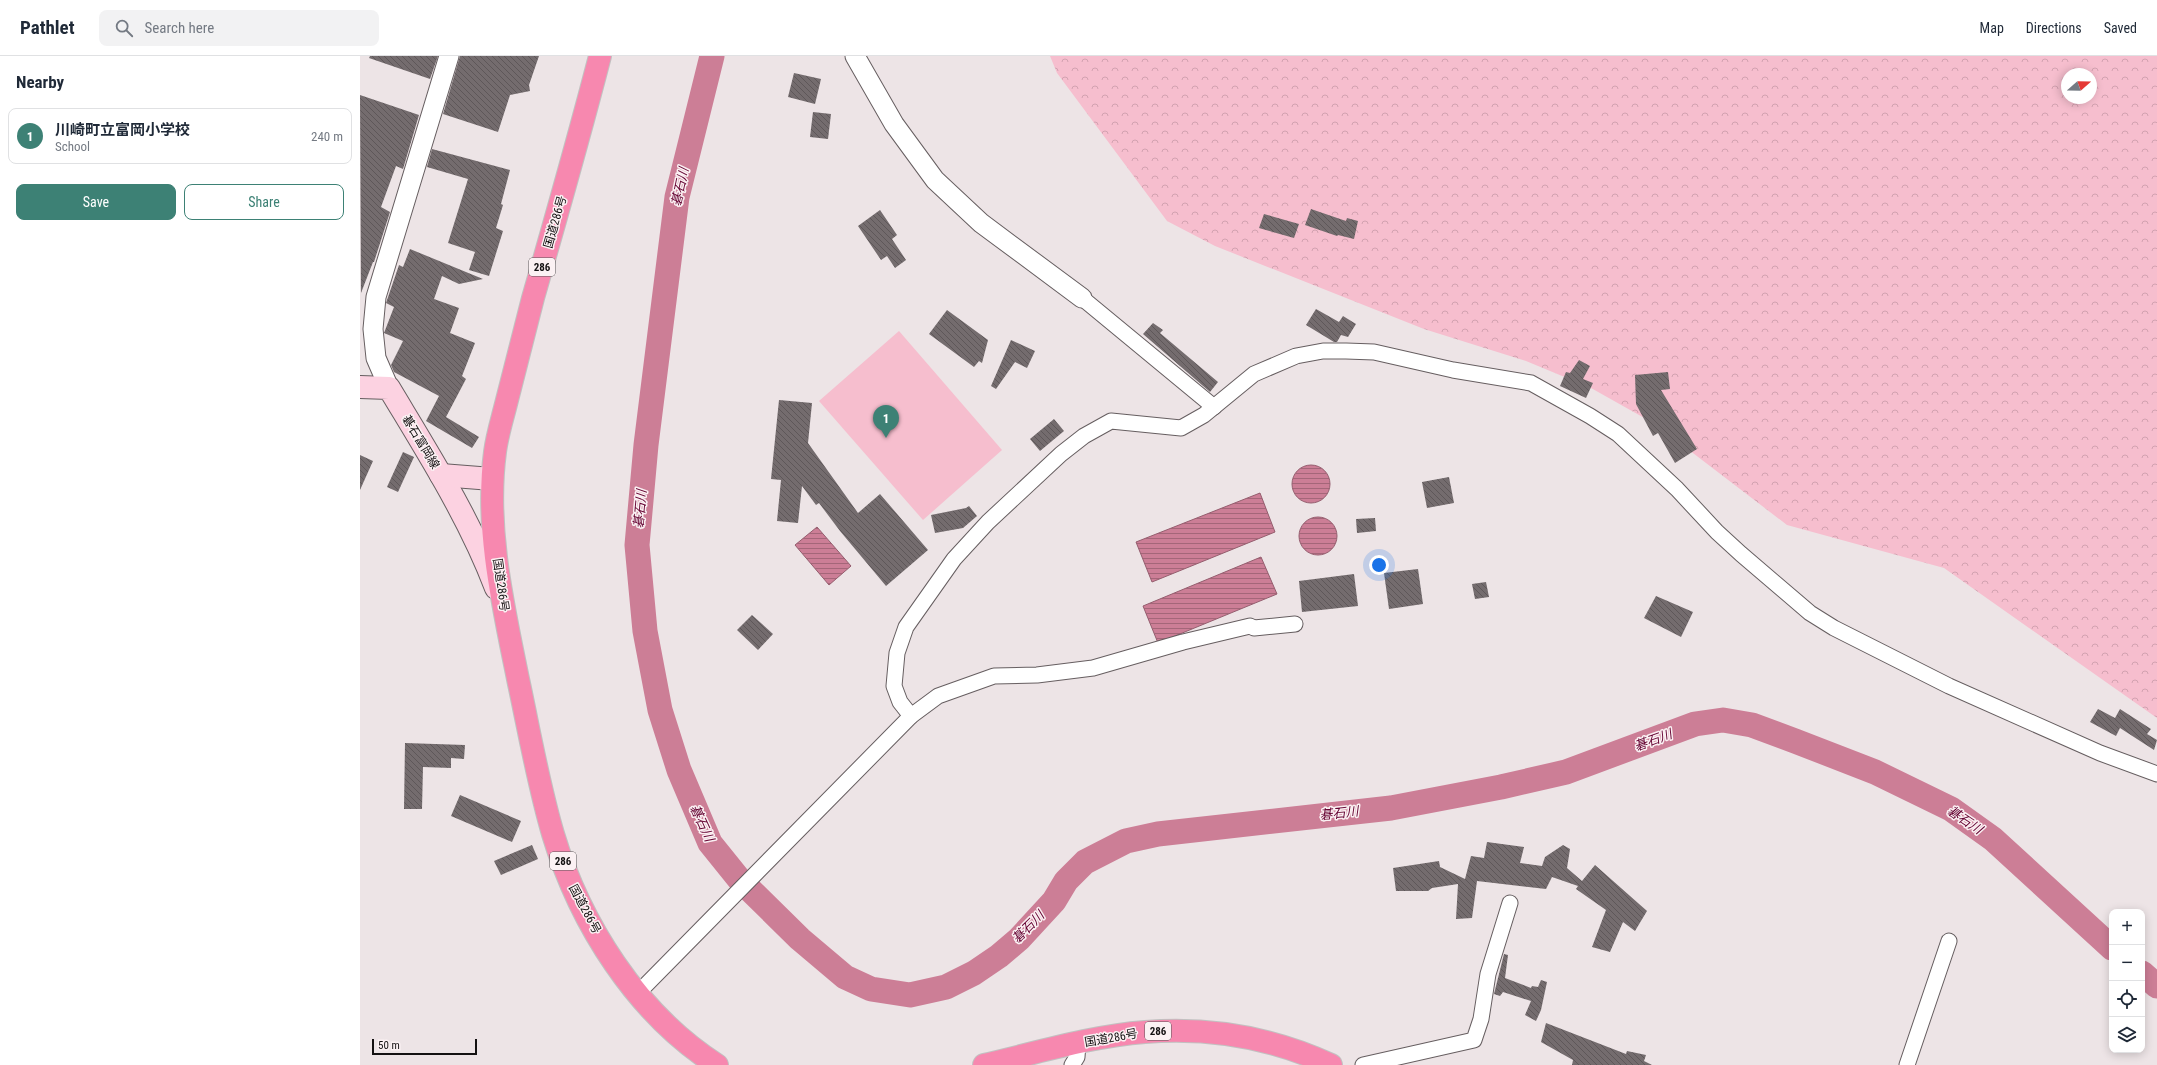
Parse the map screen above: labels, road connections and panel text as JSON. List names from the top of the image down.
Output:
{
  "streets": {
    "highway": ["国道286号", "286"],
    "main road": ["碁石富岡線"]
  },
  "crossings": [
    ["国道286号", "碁石富岡線"]
  ],
  "water": ["碁石川"],
  "scale_bar": "50 m",
  "north": "right",
  "page": {
    "header": "Pathlet",
    "search": "Search here",
    "nav": ["Map", "Directions", "Saved"],
    "heading": "Nearby",
    "list": [
      {
        "mark": "1",
        "name": "川崎町立富岡小学校",
        "note": "School",
        "value": "240 m"
      }
    ],
    "buttons": ["Save", "Share"],
    "pins": "1",
    "map_buttons": ["+", "−"],
    "scale": "50 m"
  }
}
